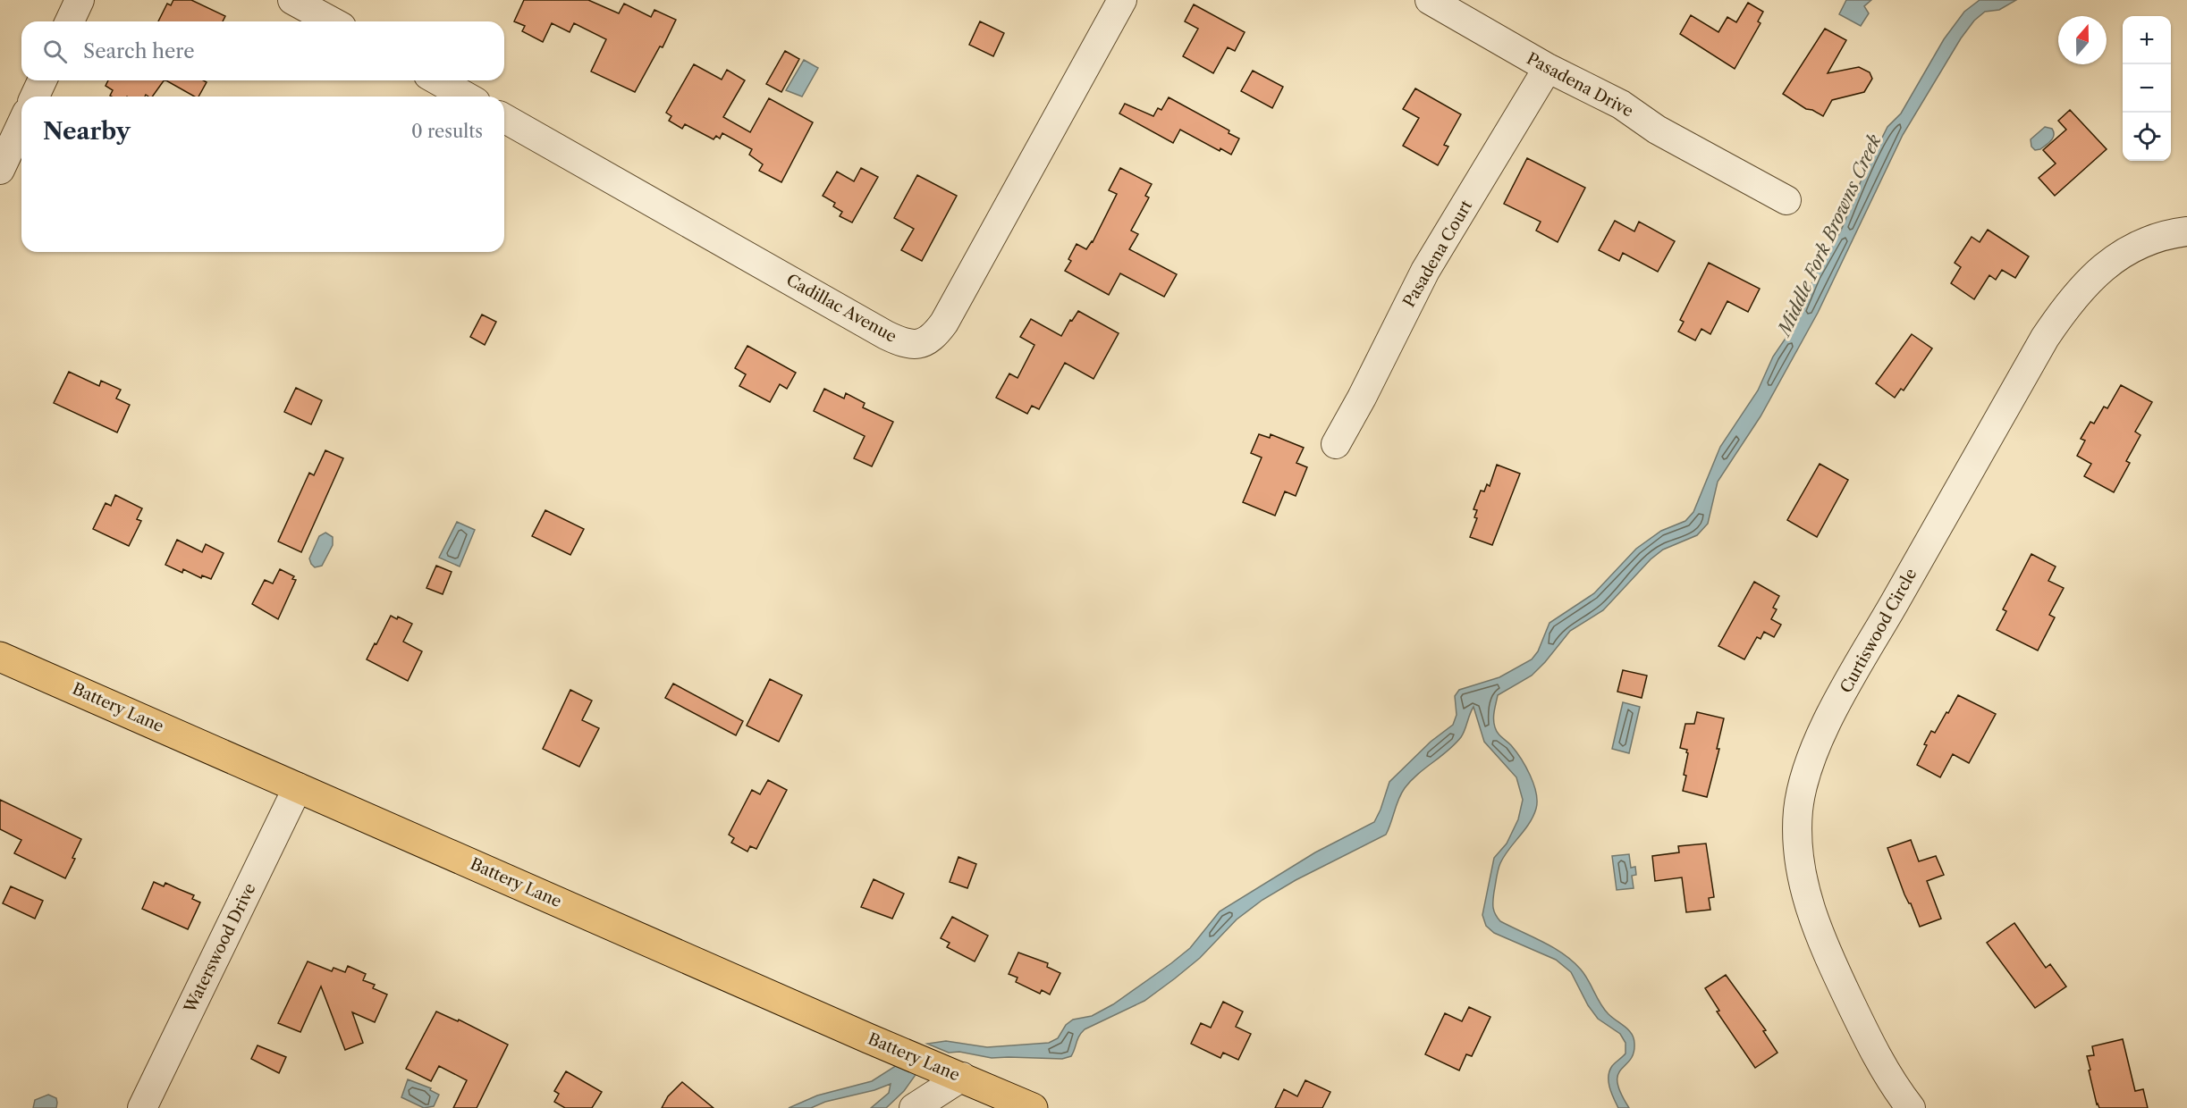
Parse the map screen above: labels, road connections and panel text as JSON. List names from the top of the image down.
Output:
{
  "streets": {
    "main road": ["Battery Lane"],
    "street": [
      "Pasadena Drive",
      "Pasadena Court",
      "Cadillac Avenue",
      "Curtiswood Circle",
      "Waterswood Drive"
    ]
  },
  "crossings": [
    ["Pasadena Drive", "Pasadena Court"],
    ["Battery Lane", "Waterswood Drive"]
  ],
  "water": ["Middle Fork Browns Creek"],
  "north": "top",
  "page": {
    "map_buttons": ["+", "−"],
    "search": "Search here",
    "heading": ["Nearby", "0 results"]
  }
}
